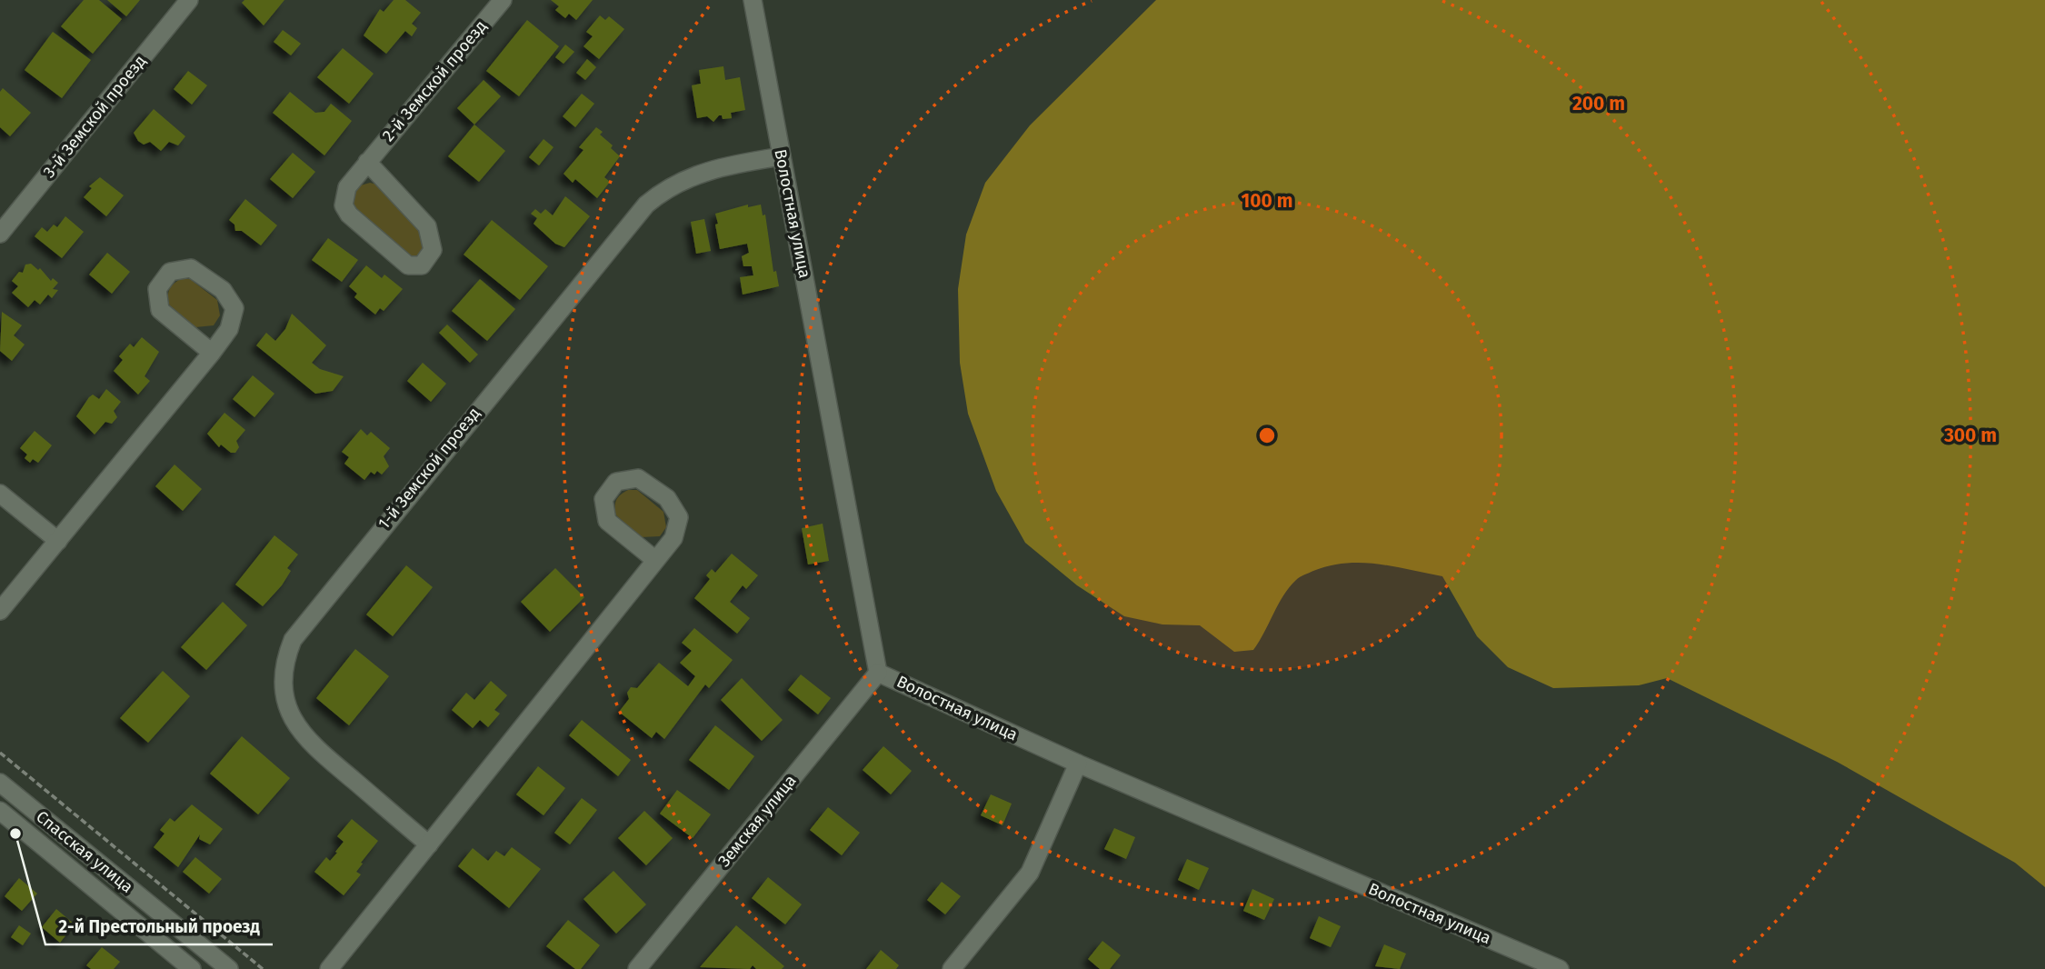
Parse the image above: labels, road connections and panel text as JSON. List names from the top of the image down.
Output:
{
  "streets": {
    "street": [
      "2-й Земской проезд",
      "3-й Земской проезд",
      "Волостная улица",
      "1-й Земской проезд",
      "Земская улица",
      "Спасская улица"
    ]
  },
  "crossings": [
    ["Волостная улица", "1-й Земской проезд"],
    ["Волостная улица", "Земская улица"]
  ],
  "places": ["2-й Престольный проезд"],
  "rings": ["200 m", "100 m", "300 m"]
}
